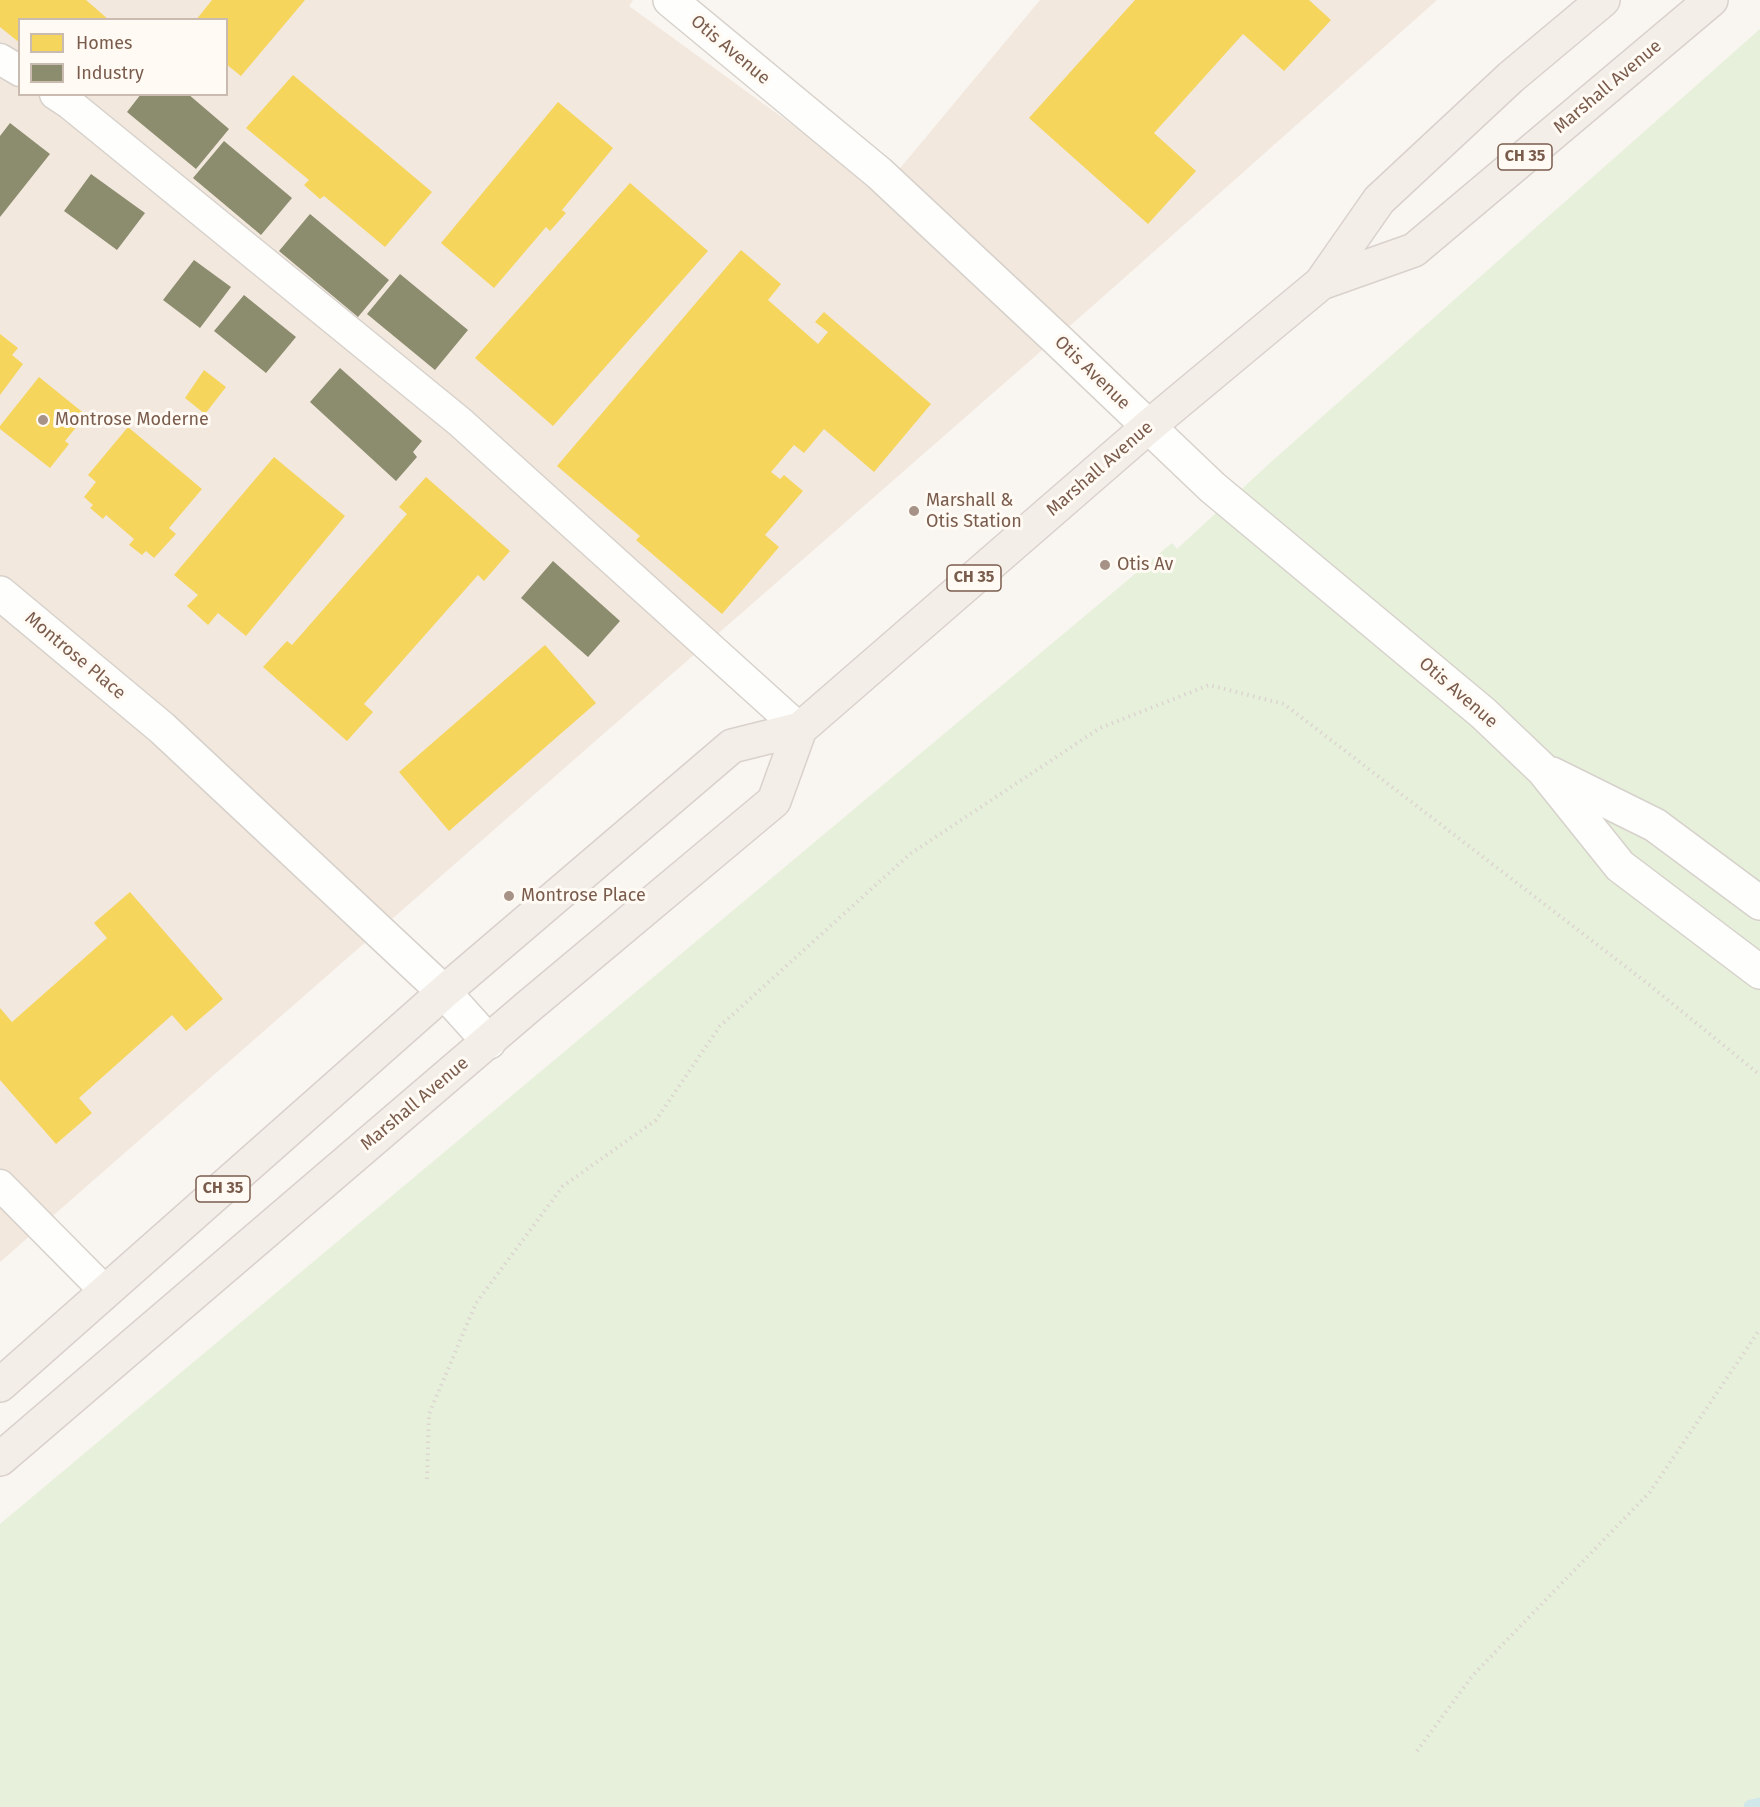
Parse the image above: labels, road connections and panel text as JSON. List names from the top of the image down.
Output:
{
  "streets": {
    "main road": ["Marshall Avenue", "CH 35"],
    "street": ["Otis Avenue", "Montrose Place"]
  },
  "crossings": [
    ["Otis Avenue", "Marshall Avenue"],
    ["Marshall Avenue", "Montrose Place"]
  ],
  "places": [
    "Montrose Moderne",
    "Marshall & Otis Station",
    "Otis Av",
    "Montrose Place"
  ],
  "legend": ["Homes", "Industry"]
}
